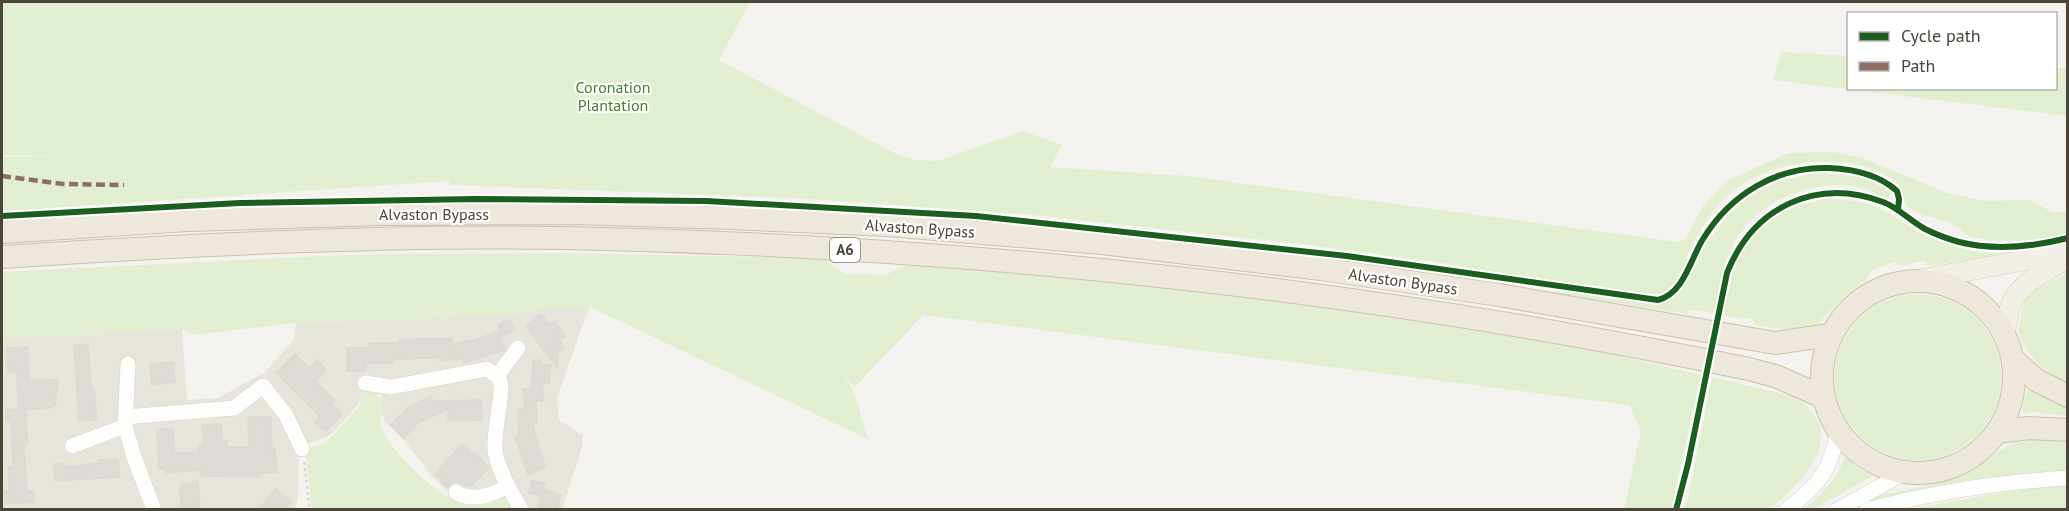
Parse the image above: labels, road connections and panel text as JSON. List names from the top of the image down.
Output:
{
  "streets": {
    "highway": ["Alvaston Bypass", "A6"]
  },
  "parks": ["Coronation Plantation"],
  "legend": ["Cycle path", "Path"]
}
